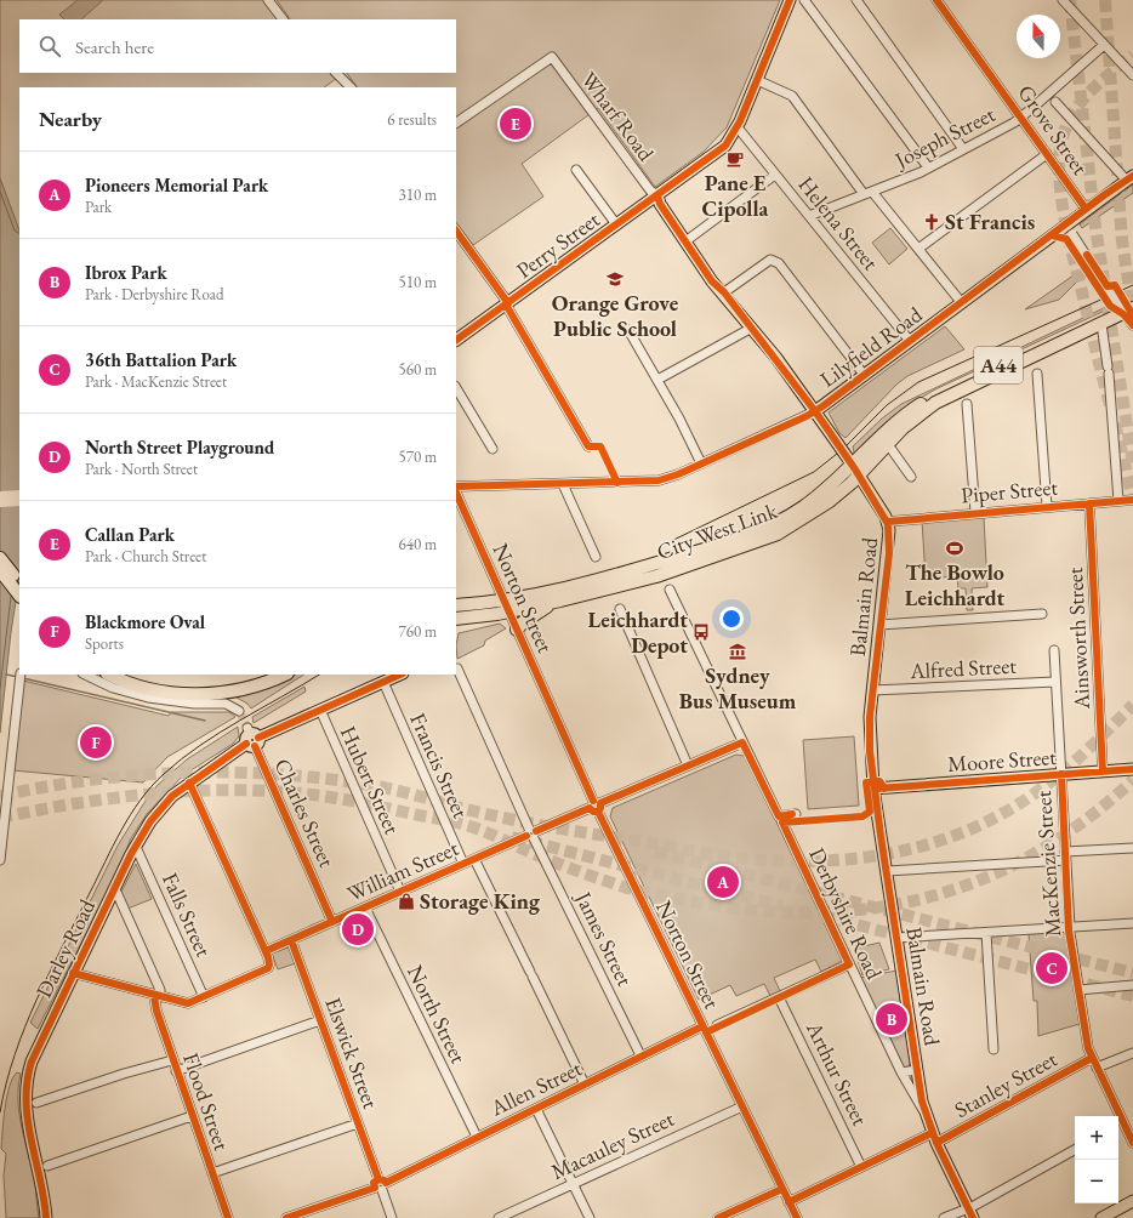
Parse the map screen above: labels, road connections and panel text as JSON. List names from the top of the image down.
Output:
{
  "streets": {
    "highway": ["A44", "City West Link"],
    "main road": [
      "Perry Street",
      "Lilyfield Road",
      "Balmain Road",
      "Moore Street",
      "Darley Road"
    ],
    "street": [
      "Wharf Road",
      "Grove Street",
      "Joseph Street",
      "Helena Street",
      "Piper Street",
      "Norton Street",
      "Ainsworth Street",
      "Alfred Street",
      "Francis Street",
      "Hubert Street",
      "Charles Street",
      "MacKenzie Street",
      "William Street",
      "Derbyshire Road",
      "Falls Street",
      "James Street",
      "North Street",
      "Elswick Street",
      "Arthur Street",
      "Stanley Street",
      "Allen Street",
      "Flood Street",
      "Macauley Street"
    ]
  },
  "crossings": [
    ["Wharf Road", "Perry Street"],
    ["Wharf Road", "Balmain Road"],
    ["Grove Street", "Joseph Street"],
    ["Grove Street", "Lilyfield Road"],
    ["Joseph Street", "Helena Street"],
    ["Helena Street", "Lilyfield Road"],
    ["Perry Street", "Balmain Road"],
    ["Lilyfield Road", "Balmain Road"],
    ["Piper Street", "Balmain Road"],
    ["Piper Street", "Ainsworth Street"],
    ["City West Link", "Balmain Road"],
    ["City West Link", "Norton Street"],
    ["Balmain Road", "Alfred Street"],
    ["Balmain Road", "Moore Street"],
    ["Balmain Road", "Derbyshire Road"],
    ["Balmain Road", "Stanley Street"],
    ["Norton Street", "William Street"],
    ["Norton Street", "Stanley Street"],
    ["Norton Street", "Allen Street"],
    ["Norton Street", "Macauley Street"],
    ["Ainsworth Street", "Moore Street"],
    ["Alfred Street", "MacKenzie Street"],
    ["Moore Street", "MacKenzie Street"],
    ["Francis Street", "William Street"],
    ["Francis Street", "Darley Road"],
    ["Hubert Street", "William Street"],
    ["Hubert Street", "Darley Road"],
    ["Charles Street", "William Street"],
    ["Charles Street", "Darley Road"],
    ["MacKenzie Street", "Stanley Street"],
    ["William Street", "James Street"],
    ["William Street", "North Street"],
    ["William Street", "Elswick Street"],
    ["Falls Street", "Darley Road"],
    ["James Street", "Allen Street"],
    ["Darley Road", "Flood Street"],
    ["North Street", "Allen Street"],
    ["Elswick Street", "Allen Street"],
    ["Arthur Street", "Stanley Street"]
  ],
  "places": {
    "cafe": ["Pane E Cipolla"],
    "church": ["St Francis"],
    "school or university": ["Orange Grove Public School"],
    "sports": ["The Bowlo Leichhardt"],
    "bus stop": ["Leichhardt Depot"],
    "museum": ["Sydney Bus Museum"],
    "shop": ["Storage King"]
  },
  "north": "top",
  "page": {
    "search": "Search here",
    "heading": ["Nearby", "6 results"],
    "pins": [
      "E",
      "F",
      "A",
      "D",
      "C",
      "B"
    ],
    "list": [
      {
        "mark": "A",
        "name": "Pioneers Memorial Park",
        "note": "Park",
        "value": "310 m"
      },
      {
        "mark": "B",
        "name": "Ibrox Park",
        "note": "Park · Derbyshire Road",
        "value": "510 m"
      },
      {
        "mark": "C",
        "name": "36th Battalion Park",
        "note": "Park · MacKenzie Street",
        "value": "560 m"
      },
      {
        "mark": "D",
        "name": "North Street Playground",
        "note": "Park · North Street",
        "value": "570 m"
      },
      {
        "mark": "E",
        "name": "Callan Park",
        "note": "Park · Church Street",
        "value": "640 m"
      },
      {
        "mark": "F",
        "name": "Blackmore Oval",
        "note": "Sports",
        "value": "760 m"
      }
    ],
    "map_buttons": ["+", "−"]
  }
}
